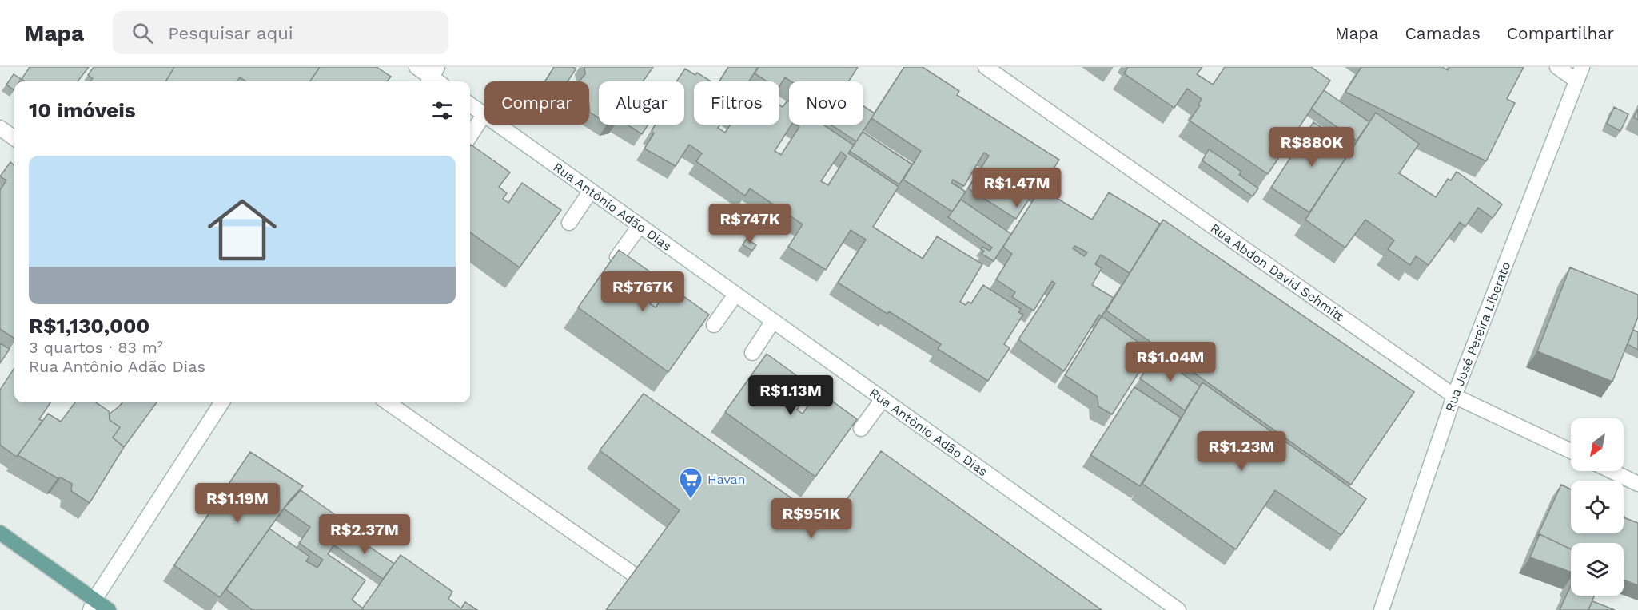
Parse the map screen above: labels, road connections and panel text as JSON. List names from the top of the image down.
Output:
{
  "streets": {
    "main road": ["Rua Antônio Adão Dias", "Rua Abdon David Schmitt", "Rua José Pereira Liberato"]
  },
  "crossings": [
    ["Rua Abdon David Schmitt", "Rua José Pereira Liberato"]
  ],
  "places": {
    "supermarket": ["Havan"]
  },
  "north": "bottom left",
  "page": {
    "header": "Mapa",
    "search": "Pesquisar aqui",
    "nav": ["Mapa", "Camadas", "Compartilhar"],
    "chip": [
      "Comprar",
      "Alugar",
      "Filtros",
      "Novo"
    ],
    "heading": "10 imóveis",
    "price": [
      "R$880K",
      "R$1.47M",
      "R$747K",
      "R$767K",
      "R$1.04M",
      "R$1.13M",
      "R$1.23M",
      "R$1.19M",
      "R$951K",
      "R$2.37M"
    ],
    "list": [
      {
        "name": "R$1,130,000",
        "note": "3 quartos · 83 m² · Rua Antônio Adão Dias"
      }
    ]
  }
}
